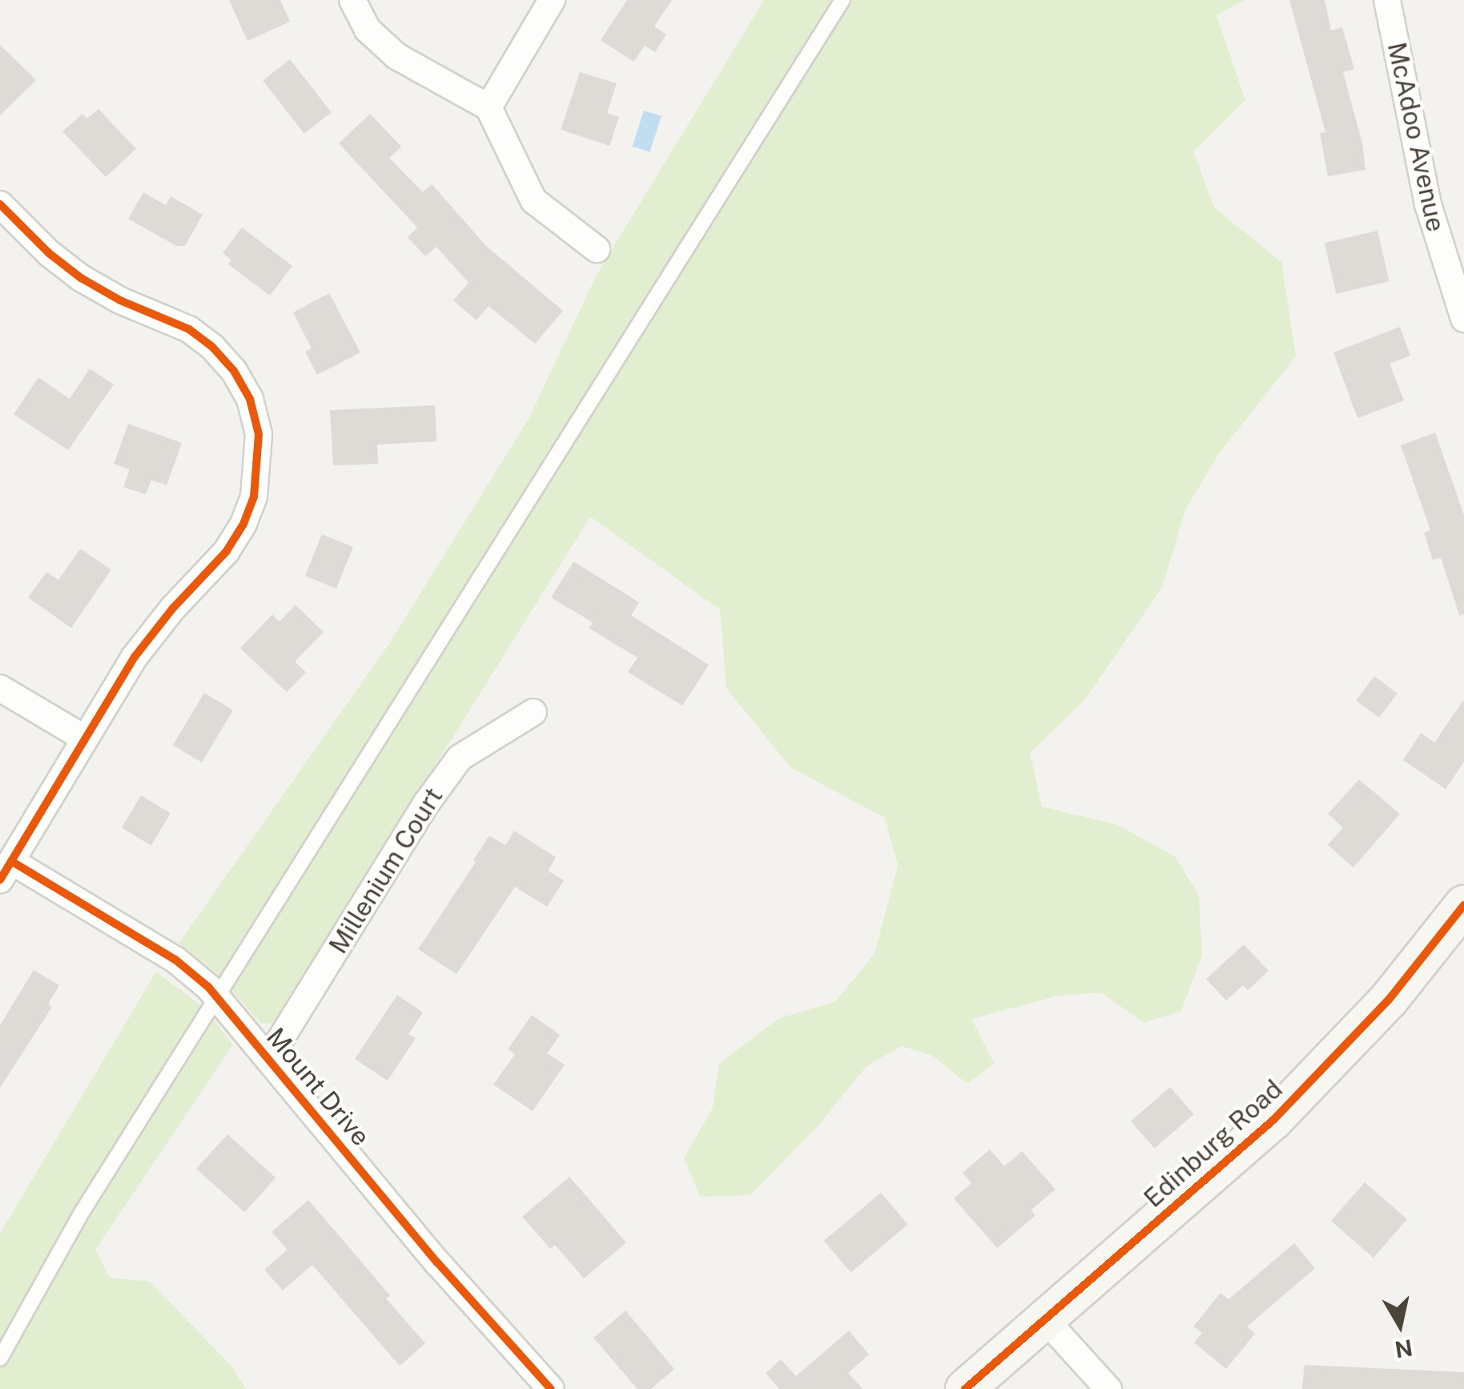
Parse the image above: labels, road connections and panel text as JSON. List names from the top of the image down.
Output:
{
  "streets": {
    "main road": ["Edinburg Road"],
    "street": ["McAdoo Avenue", "Millenium Court", "Mount Drive"]
  },
  "crossings": [
    ["Millenium Court", "Mount Drive"]
  ],
  "north": "bottom"
}
